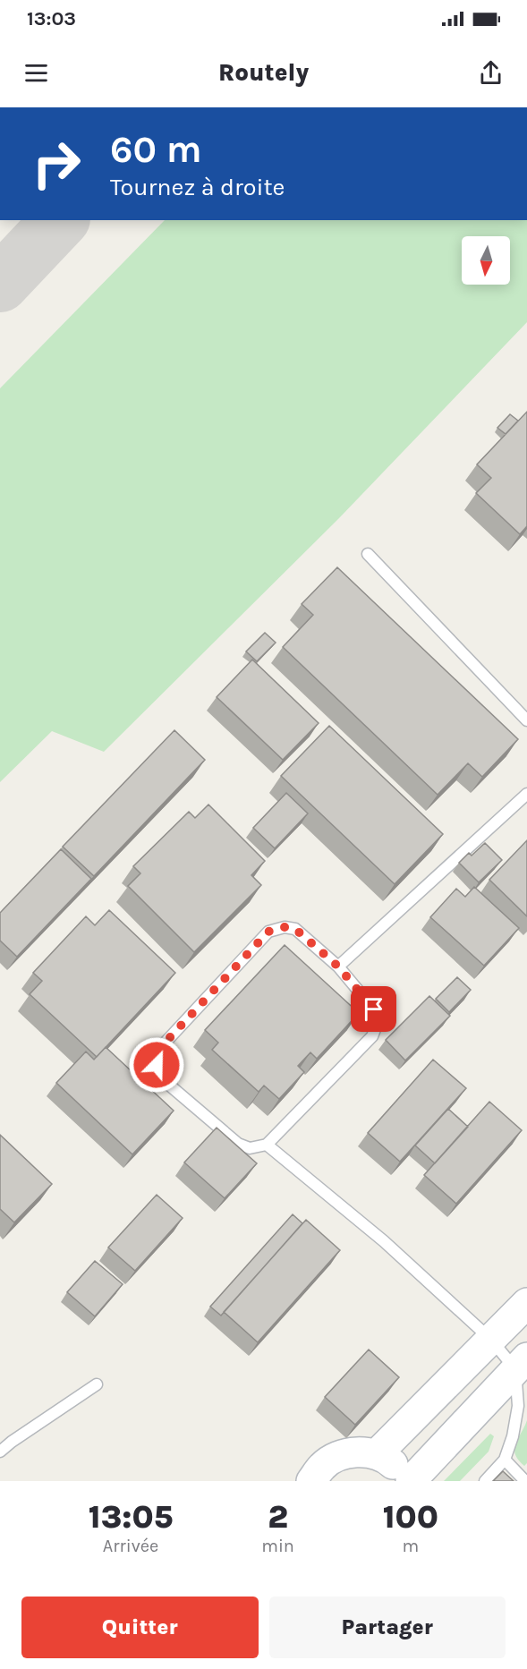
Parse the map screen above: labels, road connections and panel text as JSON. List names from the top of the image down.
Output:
{
  "north": "bottom",
  "page": {
    "status": "13:03",
    "header": "Routely",
    "turn": ["60 m", "Tournez à droite"],
    "eta": [
      "13:05",
      "Arrivée",
      "2",
      "min",
      "100",
      "m"
    ],
    "buttons": ["Quitter", "Partager"]
  }
}
